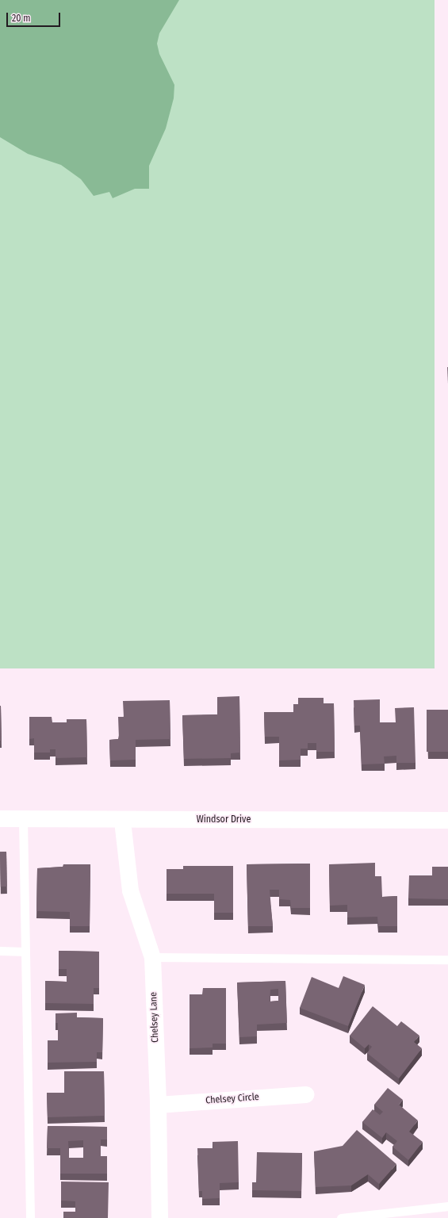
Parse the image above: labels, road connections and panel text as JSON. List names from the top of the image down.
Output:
{
  "streets": {
    "street": ["Windsor Drive", "Chelsey Lane", "Chelsey Circle"]
  },
  "crossings": [
    ["Windsor Drive", "Chelsey Lane"],
    ["Chelsey Lane", "Chelsey Circle"]
  ],
  "scale_bar": "20 m"
}
